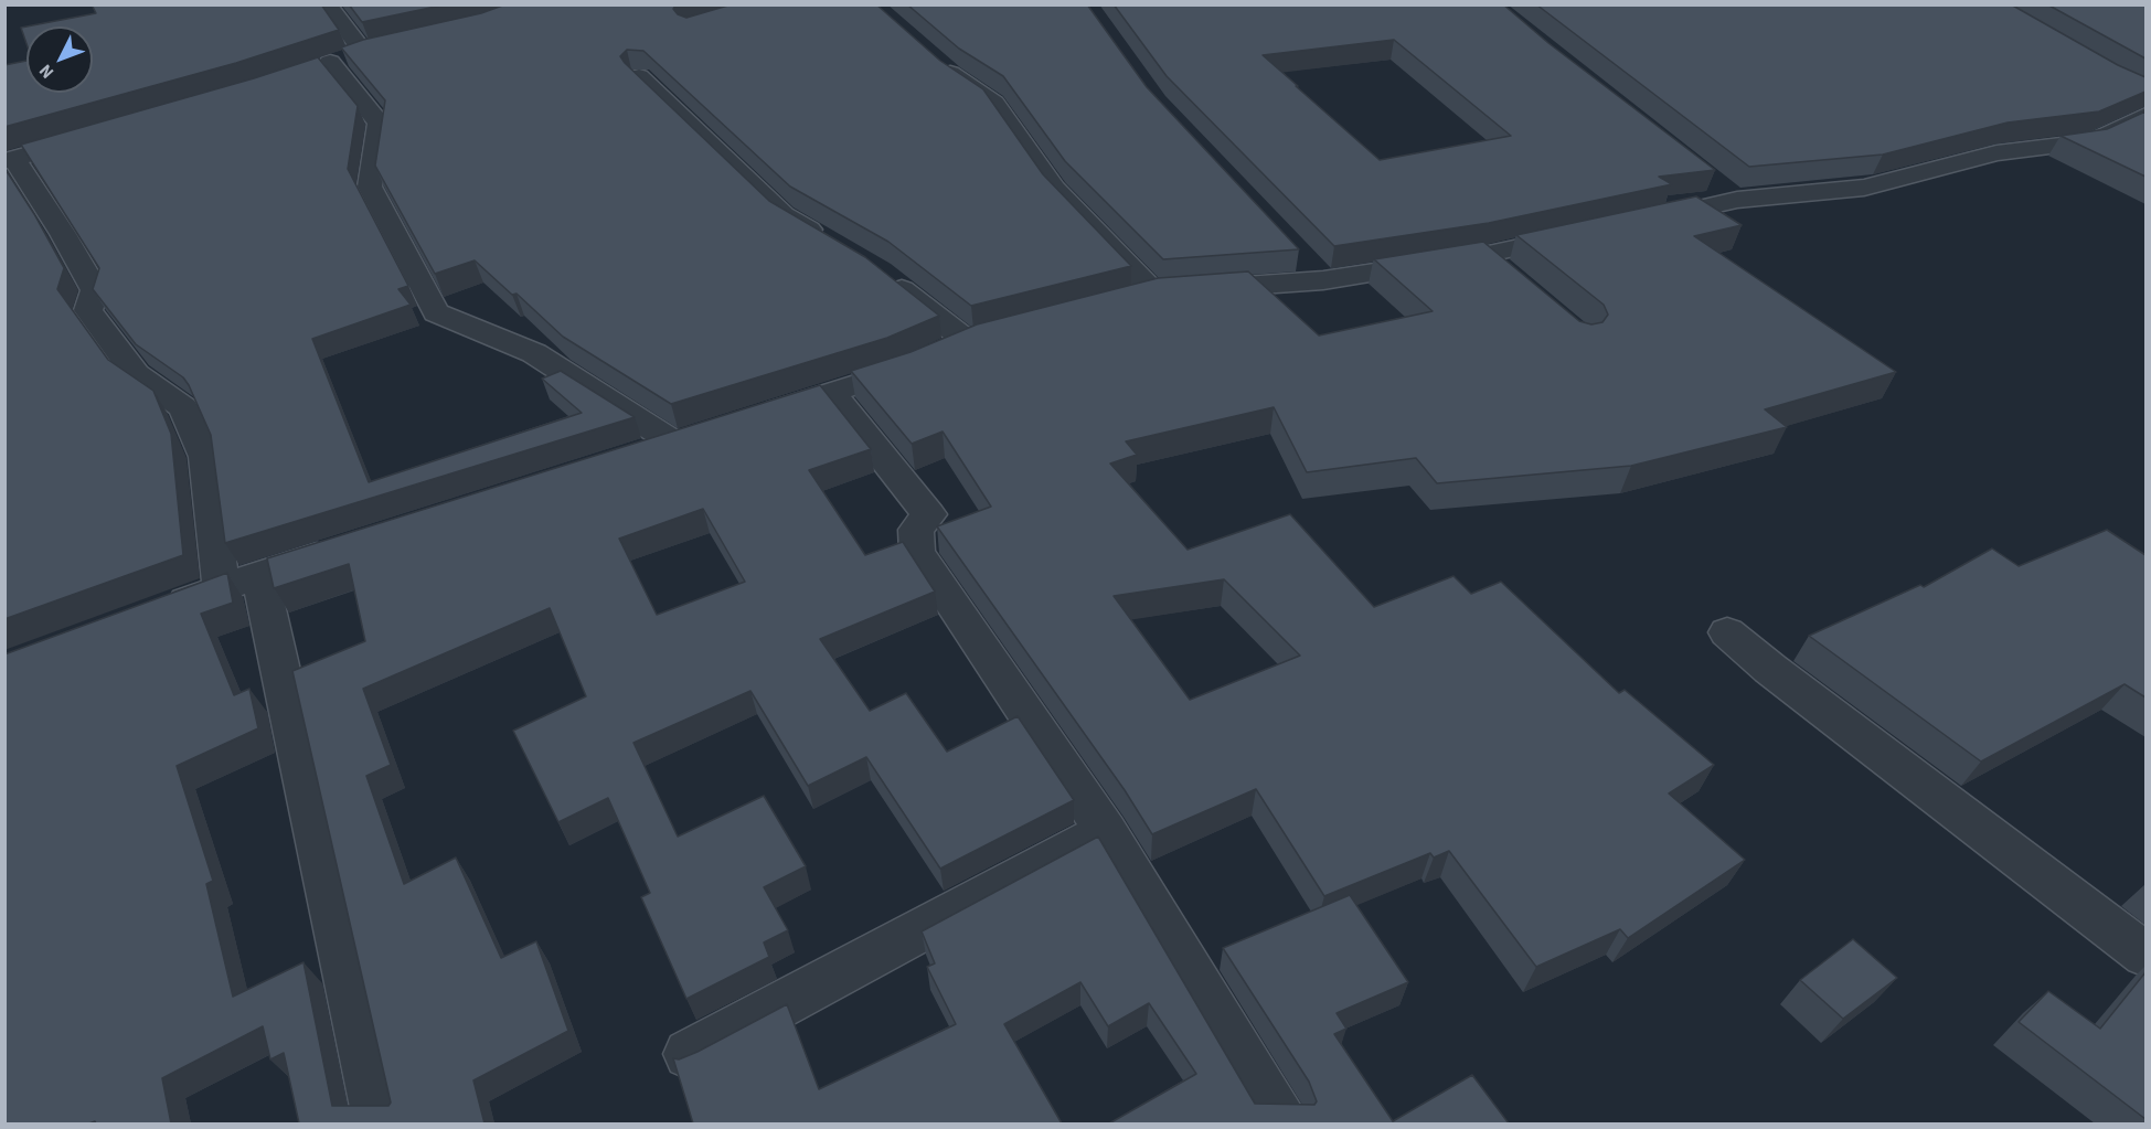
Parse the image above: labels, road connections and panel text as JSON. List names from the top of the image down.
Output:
{
  "north": "bottom left"
}
